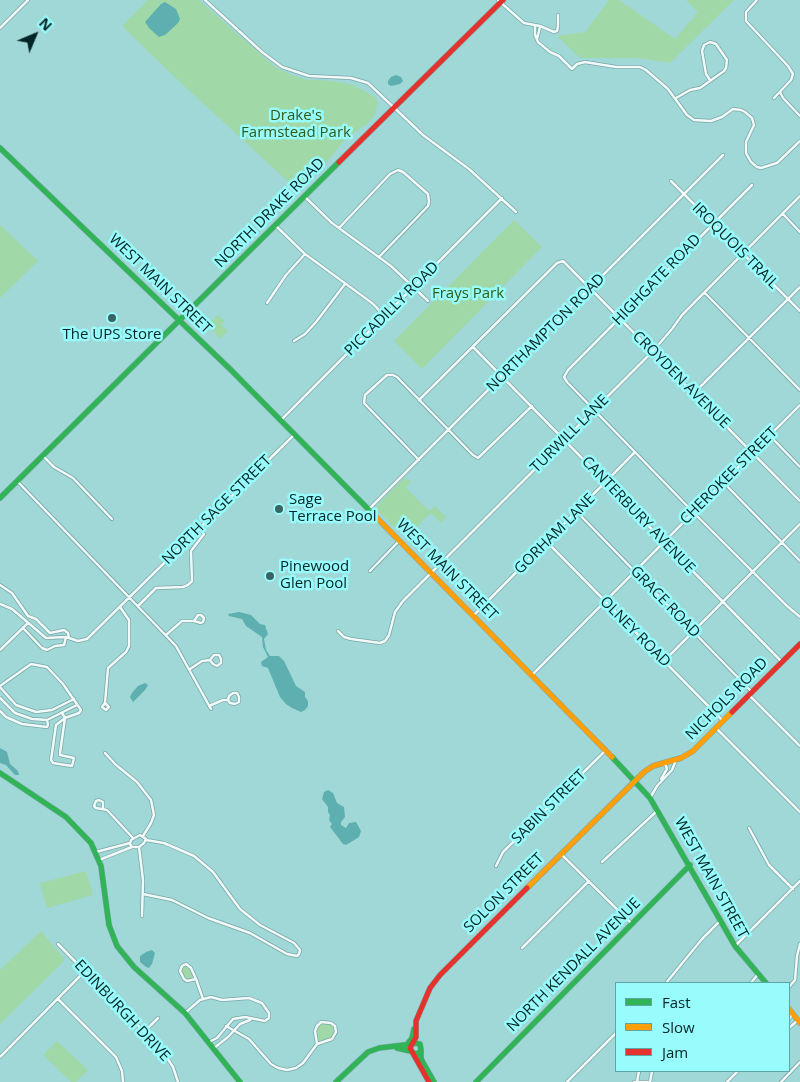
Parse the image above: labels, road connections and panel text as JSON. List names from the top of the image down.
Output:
{
  "streets": {
    "street": [
      "NORTH DRAKE ROAD",
      "IROQUOIS TRAIL",
      "HIGHGATE ROAD",
      "WEST MAIN STREET",
      "PICCADILLY ROAD",
      "NORTHAMPTON ROAD",
      "CROYDEN AVENUE",
      "TURWILL LANE",
      "CHEROKEE STREET",
      "NORTH SAGE STREET",
      "CANTERBURY AVENUE",
      "GORHAM LANE",
      "GRACE ROAD",
      "OLNEY ROAD",
      "NICHOLS ROAD",
      "SABIN STREET",
      "SOLON STREET",
      "NORTH KENDALL AVENUE",
      "EDINBURGH DRIVE"
    ]
  },
  "crossings": [
    ["NORTH DRAKE ROAD", "WEST MAIN STREET"],
    ["IROQUOIS TRAIL", "HIGHGATE ROAD"],
    ["IROQUOIS TRAIL", "NORTHAMPTON ROAD"],
    ["IROQUOIS TRAIL", "TURWILL LANE"],
    ["HIGHGATE ROAD", "CROYDEN AVENUE"],
    ["HIGHGATE ROAD", "TURWILL LANE"],
    ["WEST MAIN STREET", "PICCADILLY ROAD"],
    ["WEST MAIN STREET", "NORTHAMPTON ROAD"],
    ["WEST MAIN STREET", "TURWILL LANE"],
    ["WEST MAIN STREET", "CHEROKEE STREET"],
    ["WEST MAIN STREET", "NORTH SAGE STREET"],
    ["WEST MAIN STREET", "GORHAM LANE"],
    ["WEST MAIN STREET", "NICHOLS ROAD"],
    ["WEST MAIN STREET", "SABIN STREET"],
    ["WEST MAIN STREET", "SOLON STREET"],
    ["WEST MAIN STREET", "NORTH KENDALL AVENUE"],
    ["NORTHAMPTON ROAD", "CROYDEN AVENUE"],
    ["NORTHAMPTON ROAD", "CANTERBURY AVENUE"],
    ["CROYDEN AVENUE", "TURWILL LANE"],
    ["CROYDEN AVENUE", "CHEROKEE STREET"],
    ["CROYDEN AVENUE", "CANTERBURY AVENUE"],
    ["TURWILL LANE", "CANTERBURY AVENUE"],
    ["CHEROKEE STREET", "CANTERBURY AVENUE"],
    ["CHEROKEE STREET", "GRACE ROAD"],
    ["CHEROKEE STREET", "OLNEY ROAD"],
    ["CANTERBURY AVENUE", "GORHAM LANE"],
    ["CANTERBURY AVENUE", "NICHOLS ROAD"],
    ["GORHAM LANE", "GRACE ROAD"],
    ["GORHAM LANE", "OLNEY ROAD"],
    ["GRACE ROAD", "NICHOLS ROAD"],
    ["OLNEY ROAD", "NICHOLS ROAD"],
    ["NICHOLS ROAD", "SOLON STREET"]
  ],
  "parks": ["Drake's Farmstead Park", "Frays Park"],
  "places": ["The UPS Store", "Sage Terrace Pool", "Pinewood Glen Pool"],
  "legend": ["Fast", "Slow", "Jam"],
  "north": "top right"
}
